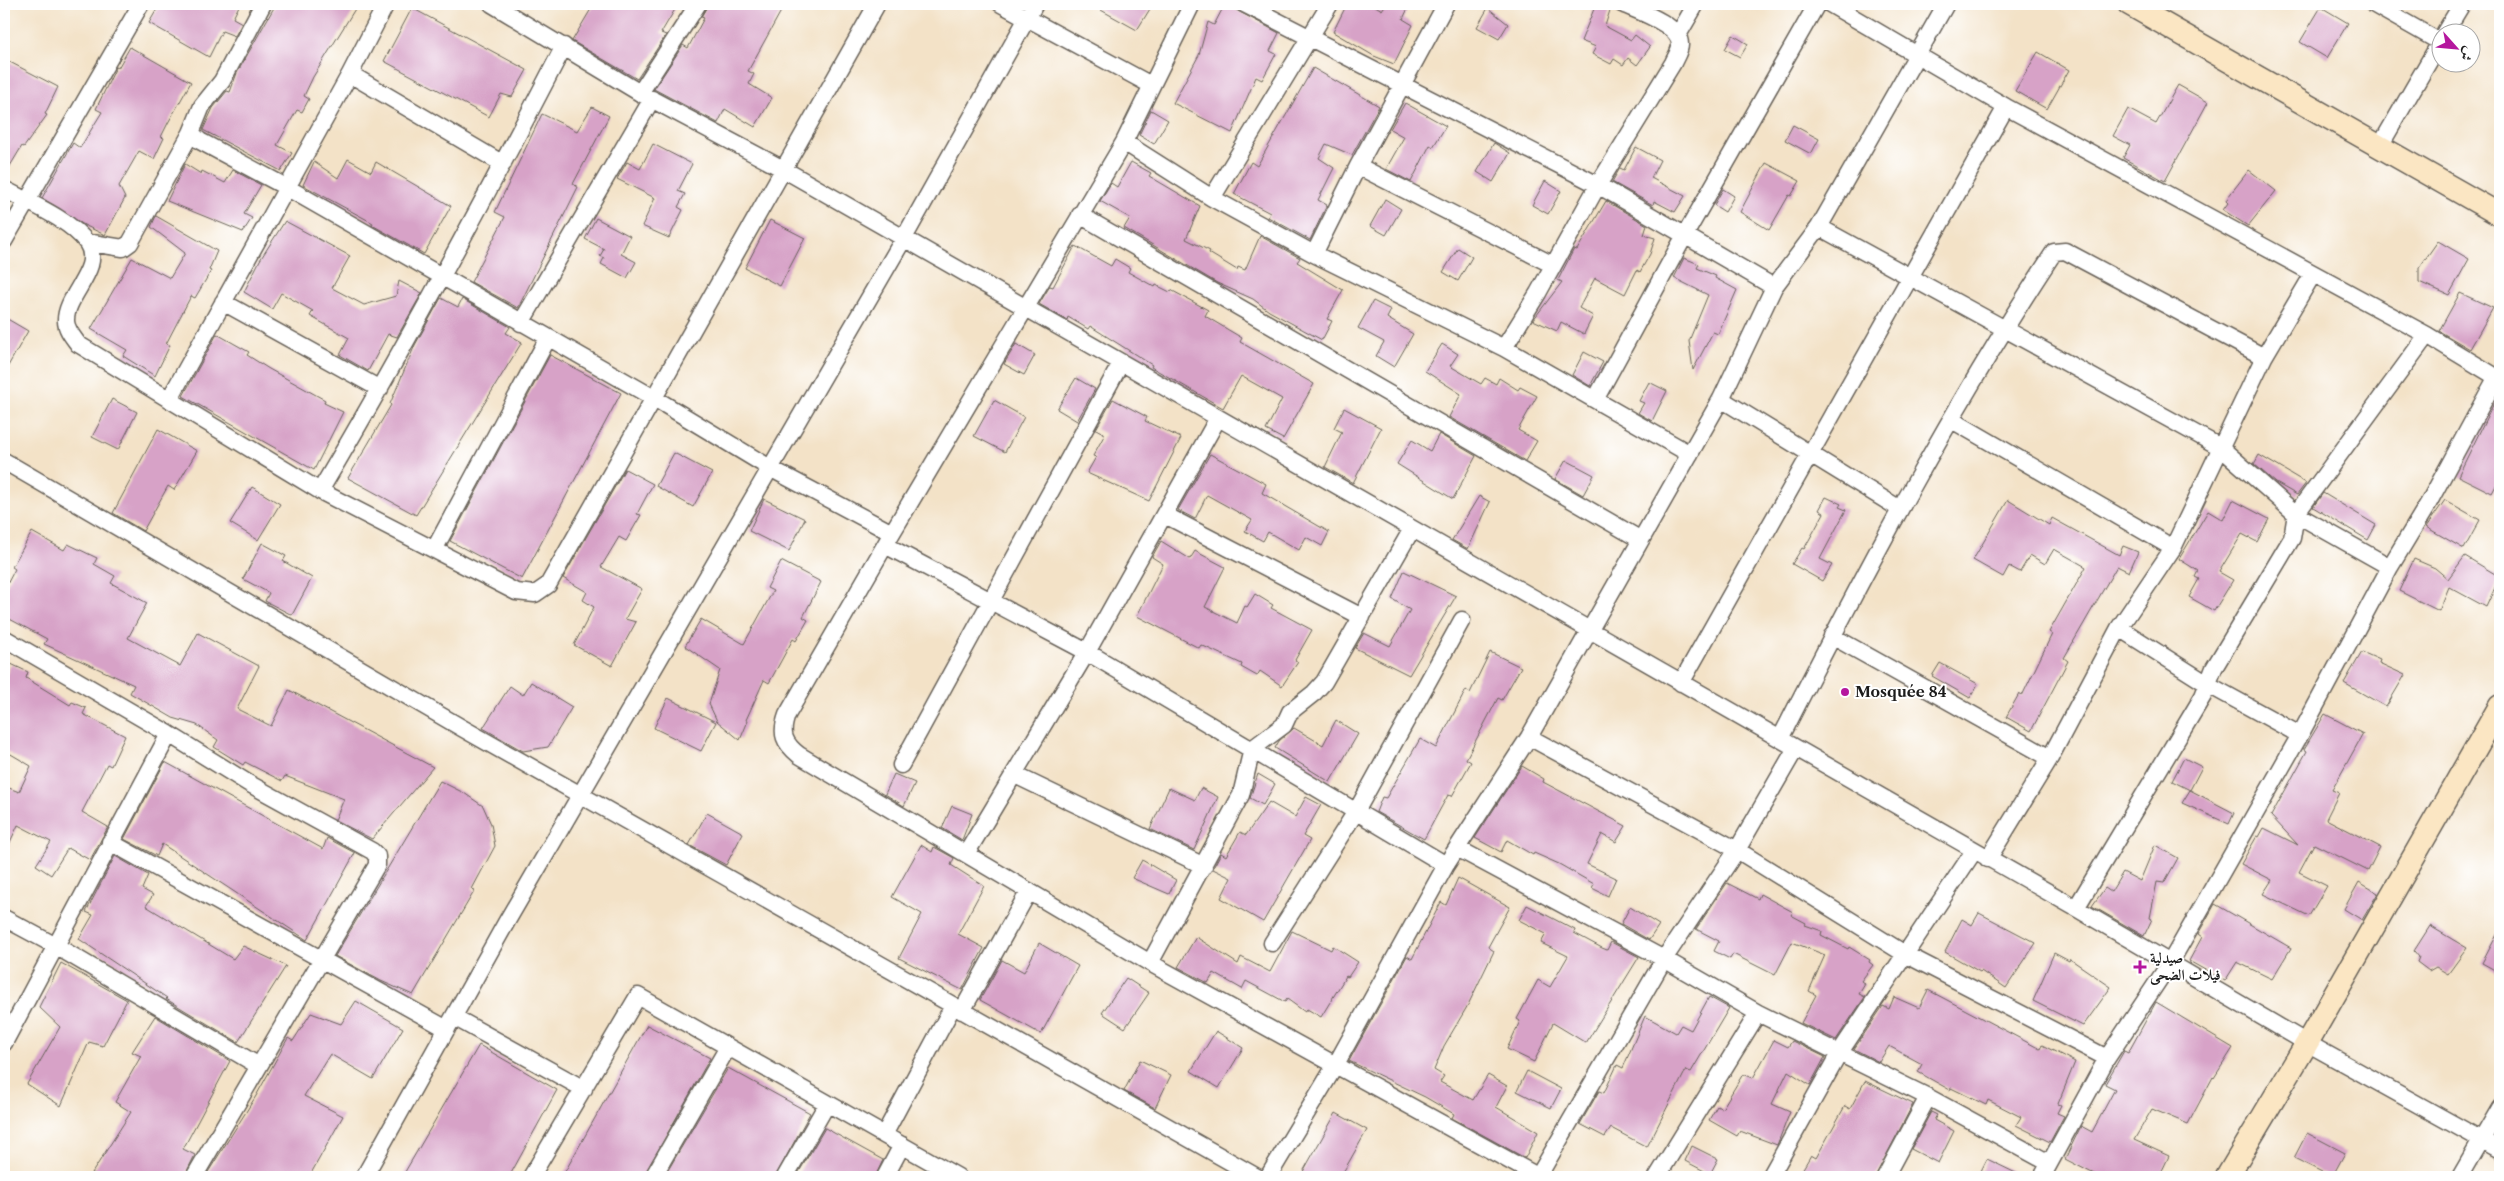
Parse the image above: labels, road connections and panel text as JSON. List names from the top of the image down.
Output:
{
  "places": {
    "other": ["Mosquée 84"],
    "health": ["صيدلية فيلات الضحى"]
  },
  "north": "bottom right"
}
